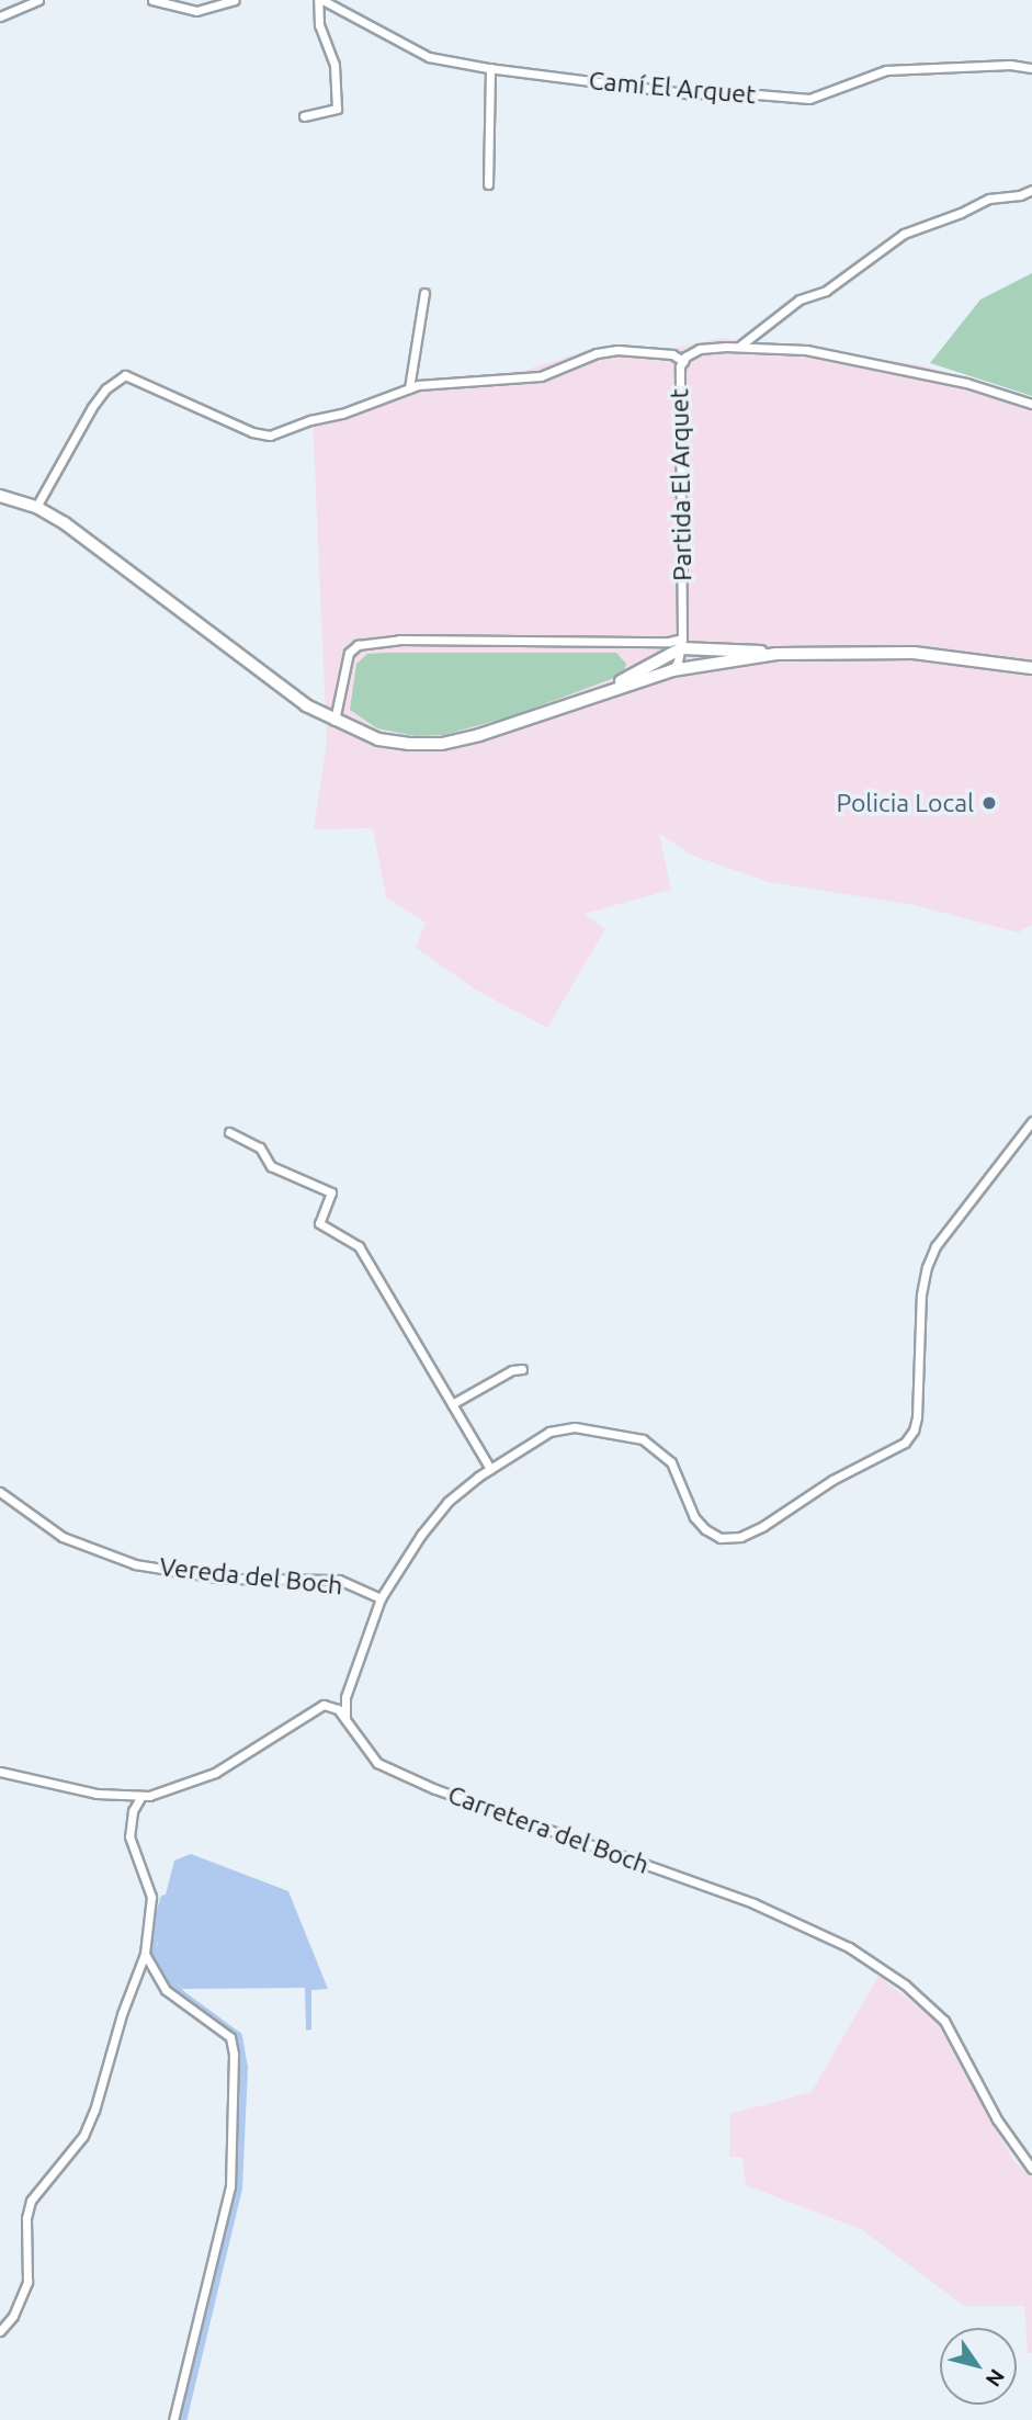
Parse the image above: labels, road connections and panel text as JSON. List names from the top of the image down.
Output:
{
  "streets": {
    "street": [
      "Camí El Arquet",
      "Partida El Arquet",
      "Vereda del Boch",
      "Carretera del Boch"
    ]
  },
  "places": ["Policia Local"],
  "north": "bottom right"
}
